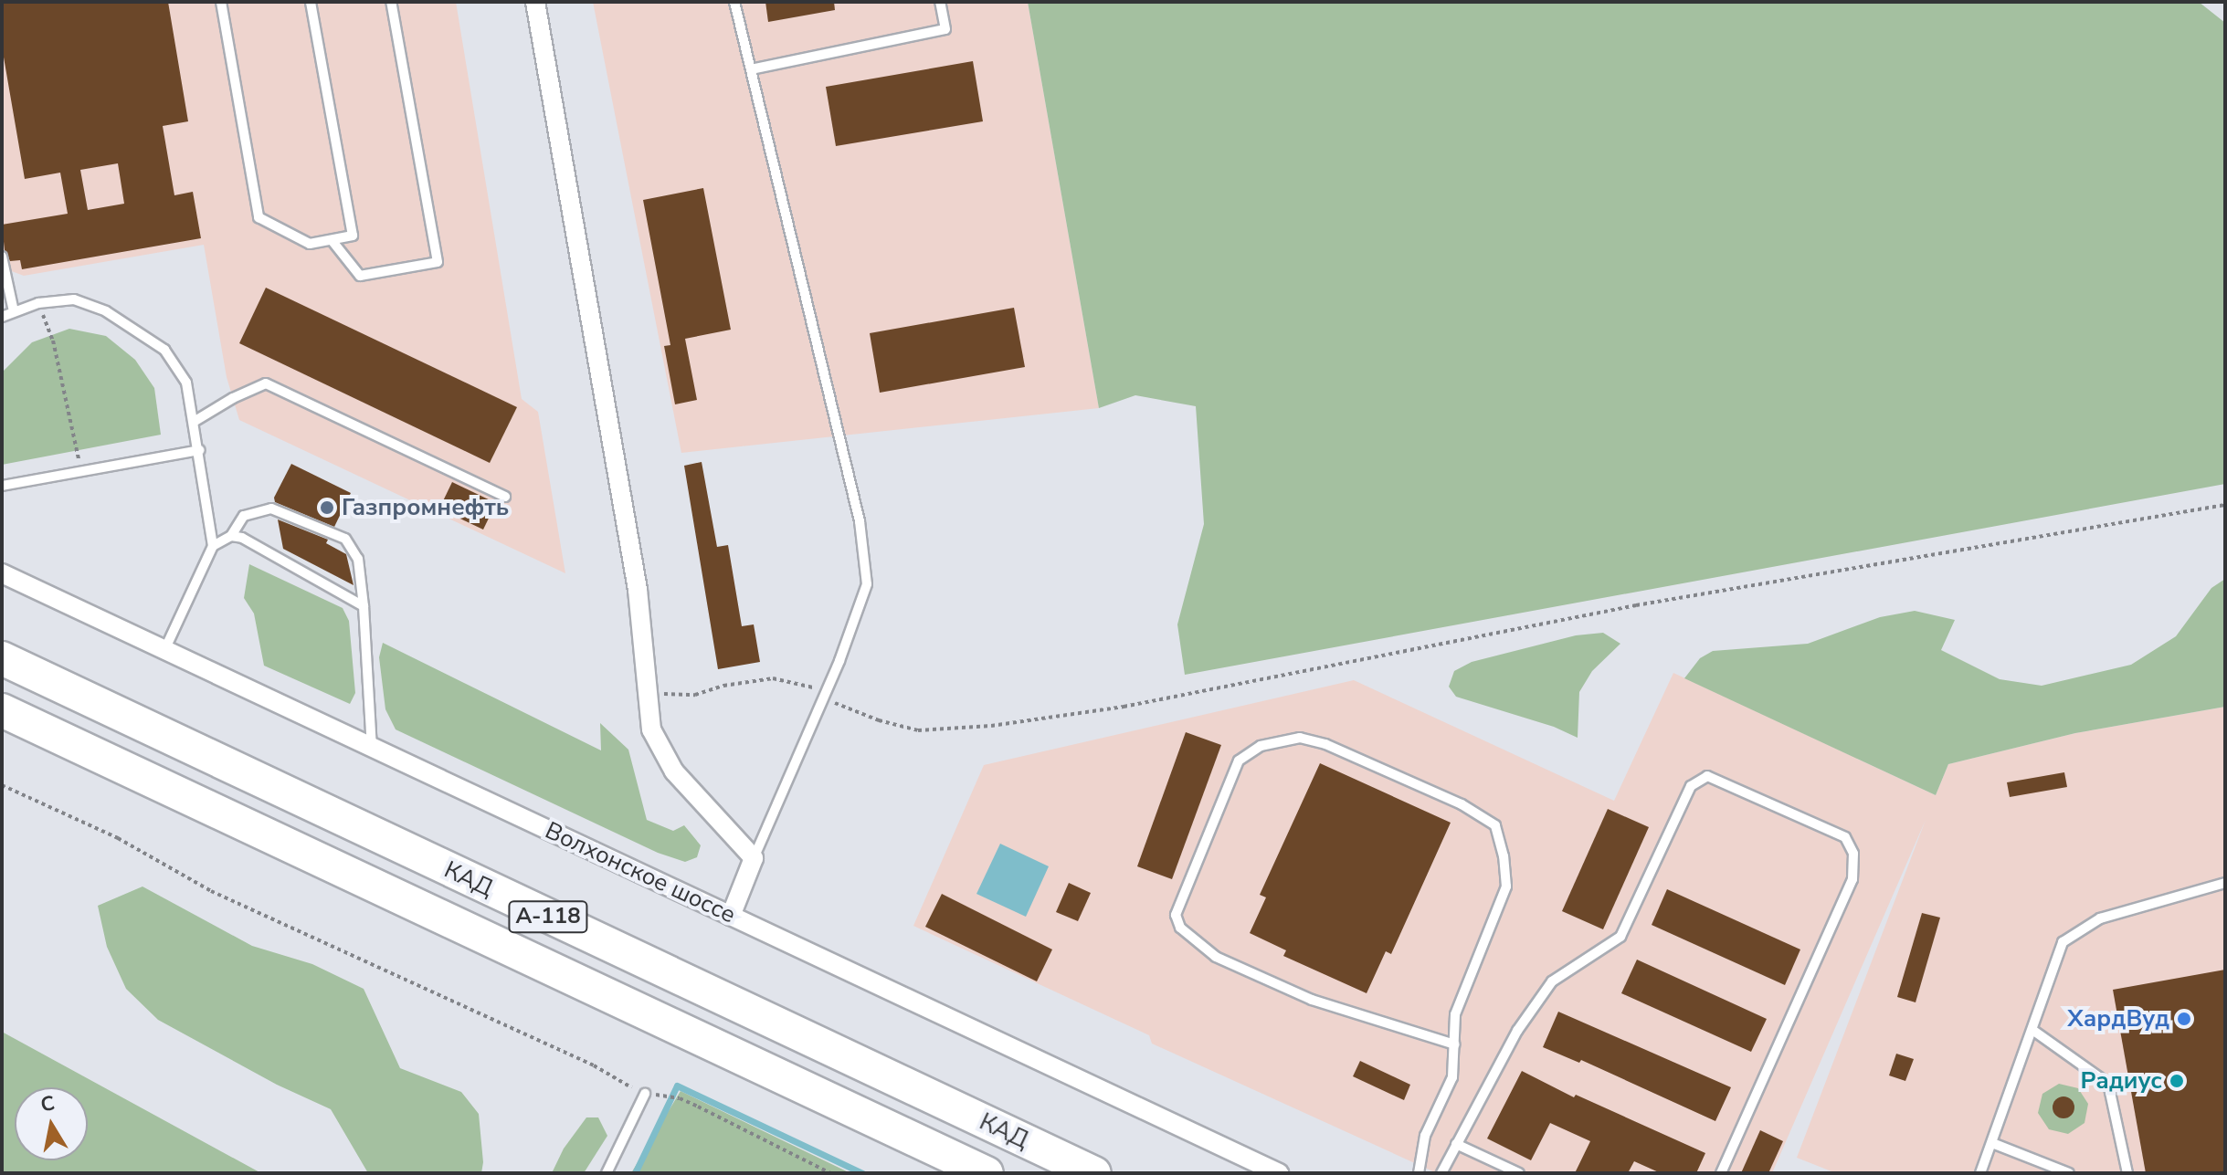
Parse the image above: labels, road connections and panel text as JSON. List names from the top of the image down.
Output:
{
  "streets": {
    "highway": ["КАД", "А-118"],
    "street": ["Волхонское шоссе"]
  },
  "places": ["Газпромнефть", "ХардВуд", "Радиус"],
  "north": "top"
}
